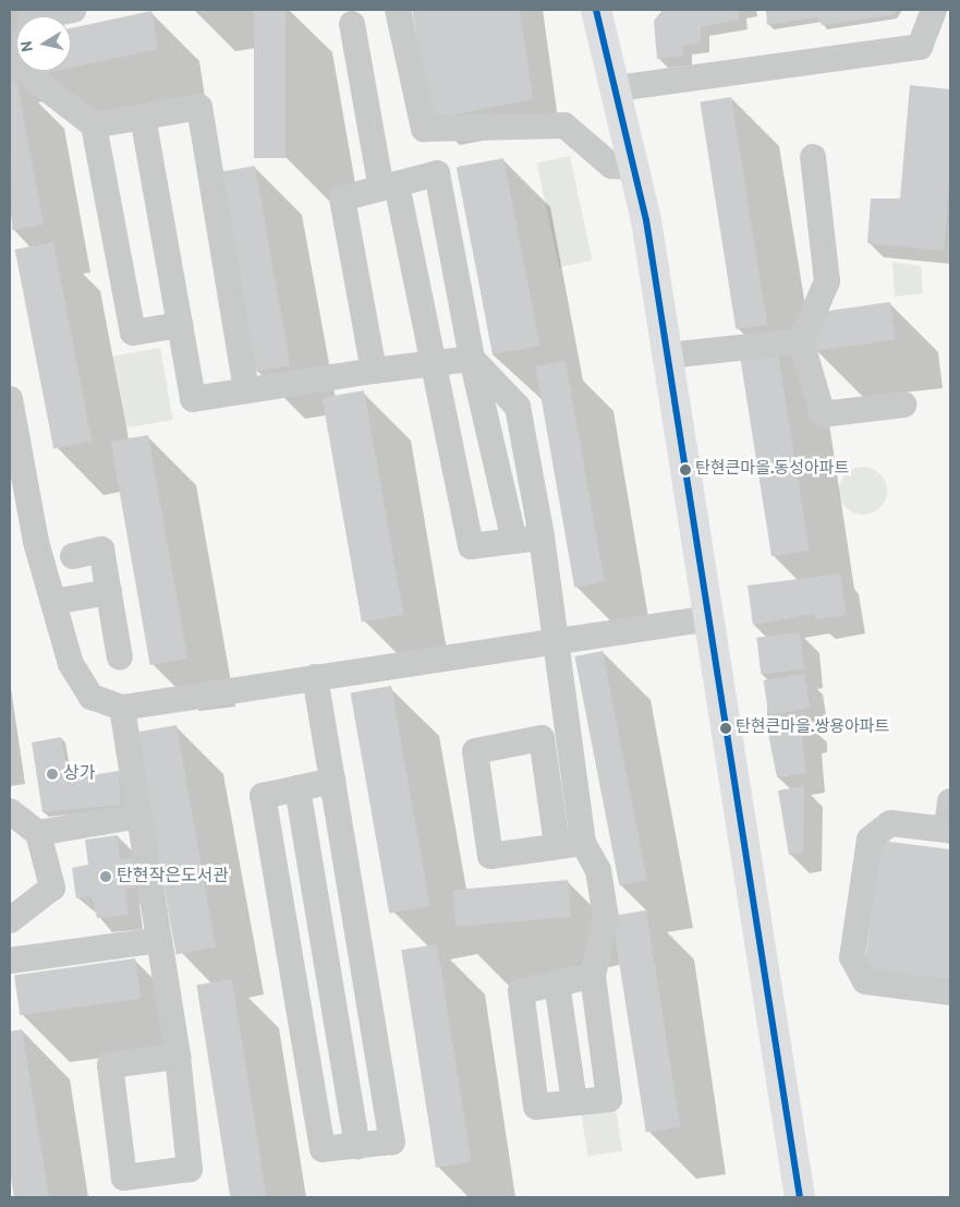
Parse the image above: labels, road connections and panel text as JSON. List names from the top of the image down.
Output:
{
  "places": [
    "탄현큰마을.동성아파트",
    "탄현큰마을.쌍용아파트",
    "상가",
    "탄현작은도서관"
  ],
  "north": "left"
}
